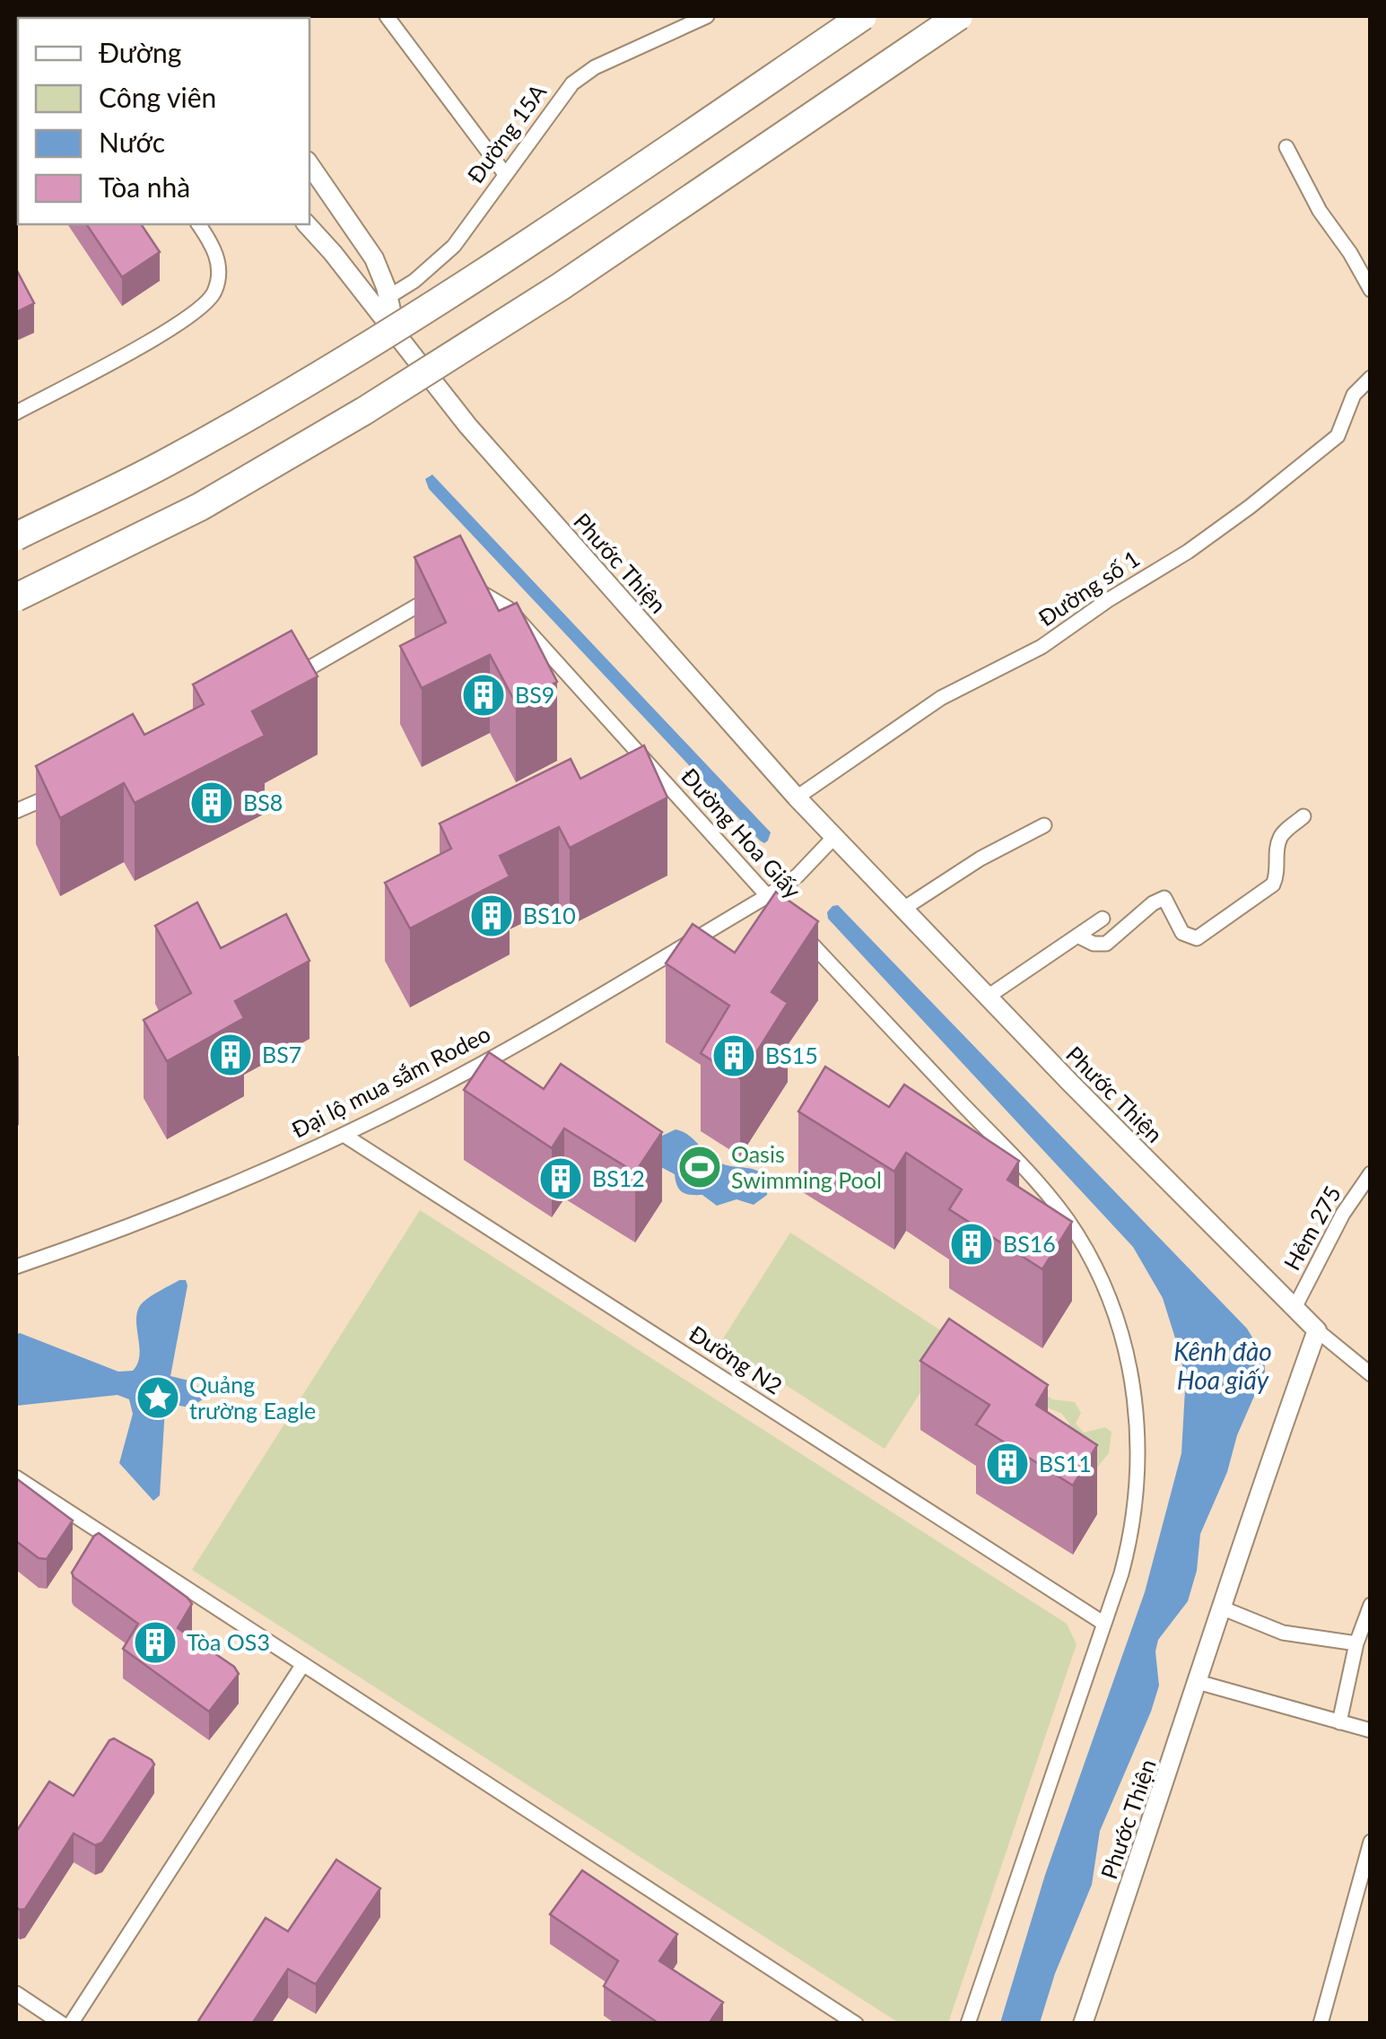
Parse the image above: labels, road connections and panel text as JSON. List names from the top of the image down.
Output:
{
  "streets": {
    "street": [
      "Đường 15A",
      "Phước Thiện",
      "Đường số 1",
      "Đường Hoa Giấy",
      "Đại lộ mua sắm Rodeo",
      "Hẻm 275",
      "Đường N2"
    ]
  },
  "crossings": [
    ["Đường 15A", "Phước Thiện"],
    ["Phước Thiện", "Đường số 1"],
    ["Phước Thiện", "Đại lộ mua sắm Rodeo"],
    ["Phước Thiện", "Hẻm 275"],
    ["Đường Hoa Giấy", "Đại lộ mua sắm Rodeo"],
    ["Đường Hoa Giấy", "Đường N2"],
    ["Đại lộ mua sắm Rodeo", "Đường N2"]
  ],
  "water": ["Kênh đào Hoa giấy"],
  "places": {
    "building": [
      "BS9",
      "BS8",
      "BS10",
      "BS7",
      "BS15",
      "BS12",
      "BS16",
      "BS11",
      "Tòa OS3"
    ],
    "sports": ["Oasis Swimming Pool"],
    "place": ["Quảng trường Eagle"]
  },
  "legend": [
    "Đường",
    "Công viên",
    "Nước",
    "Tòa nhà"
  ]
}
